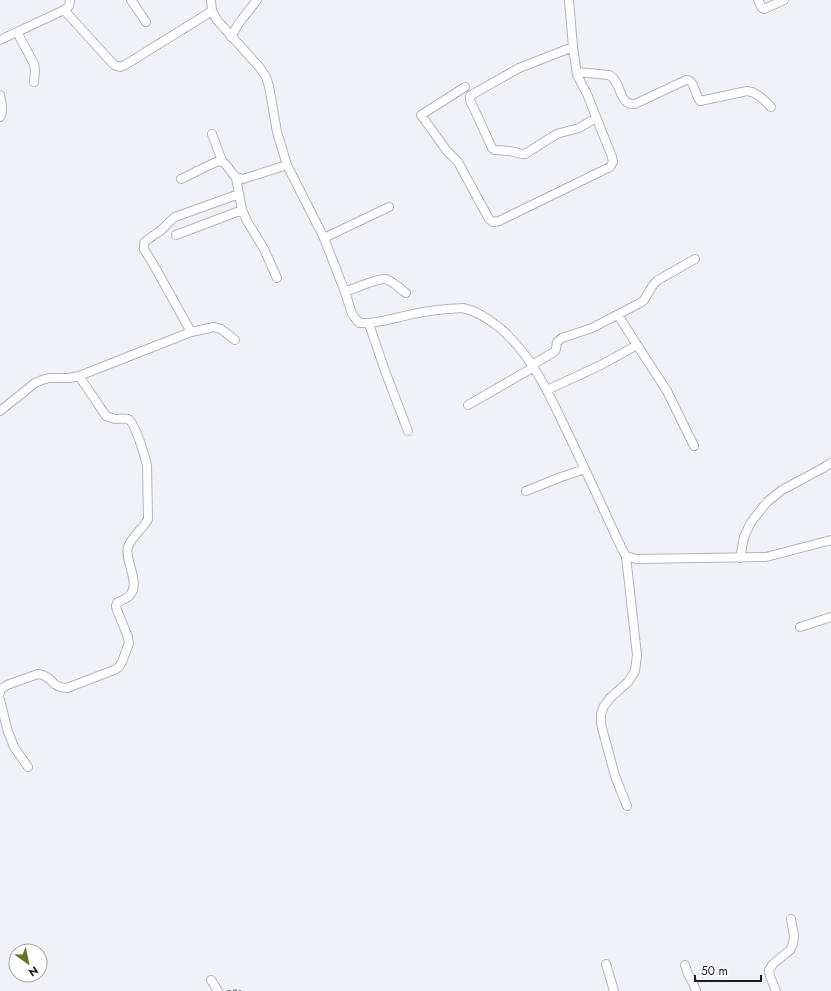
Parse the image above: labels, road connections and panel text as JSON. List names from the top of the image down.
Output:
{
  "scale_bar": "50 m",
  "north": "bottom right"
}
